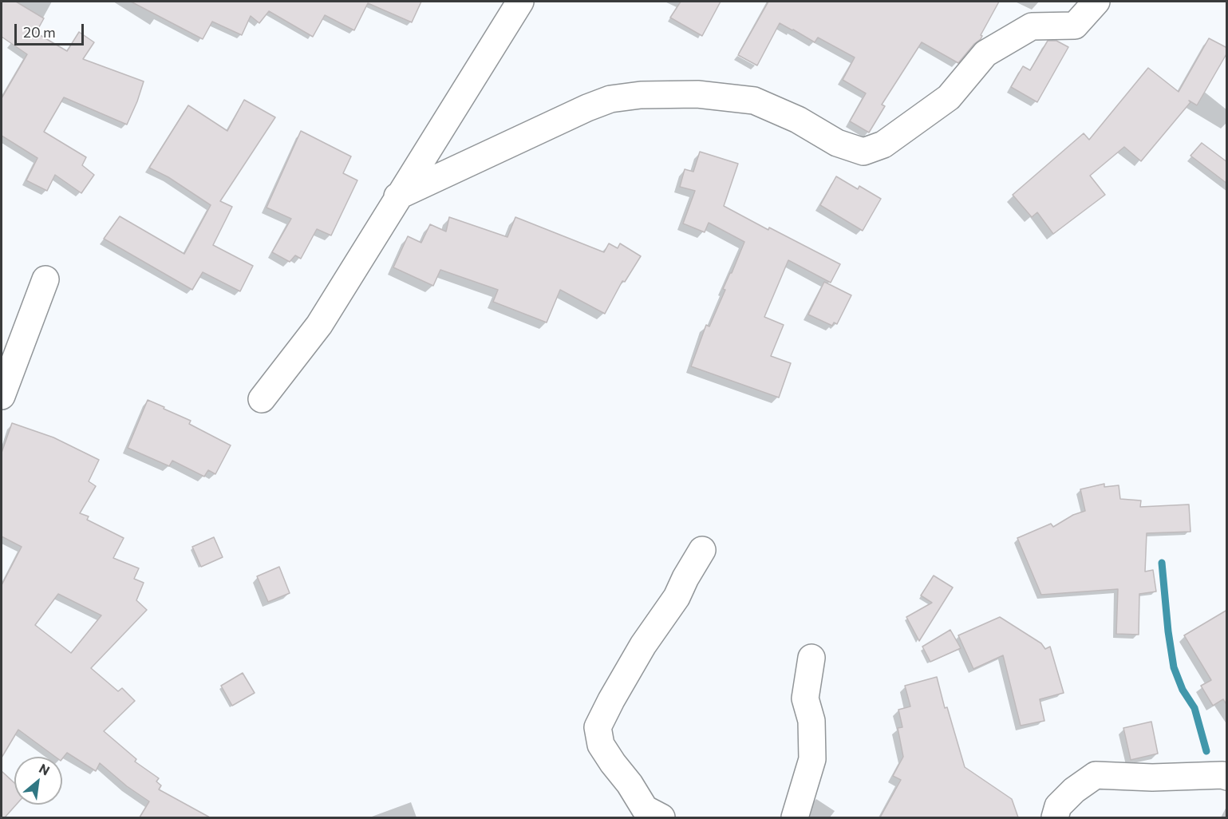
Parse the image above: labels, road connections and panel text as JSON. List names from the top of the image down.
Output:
{
  "scale_bar": "20 m",
  "north": "top right"
}
